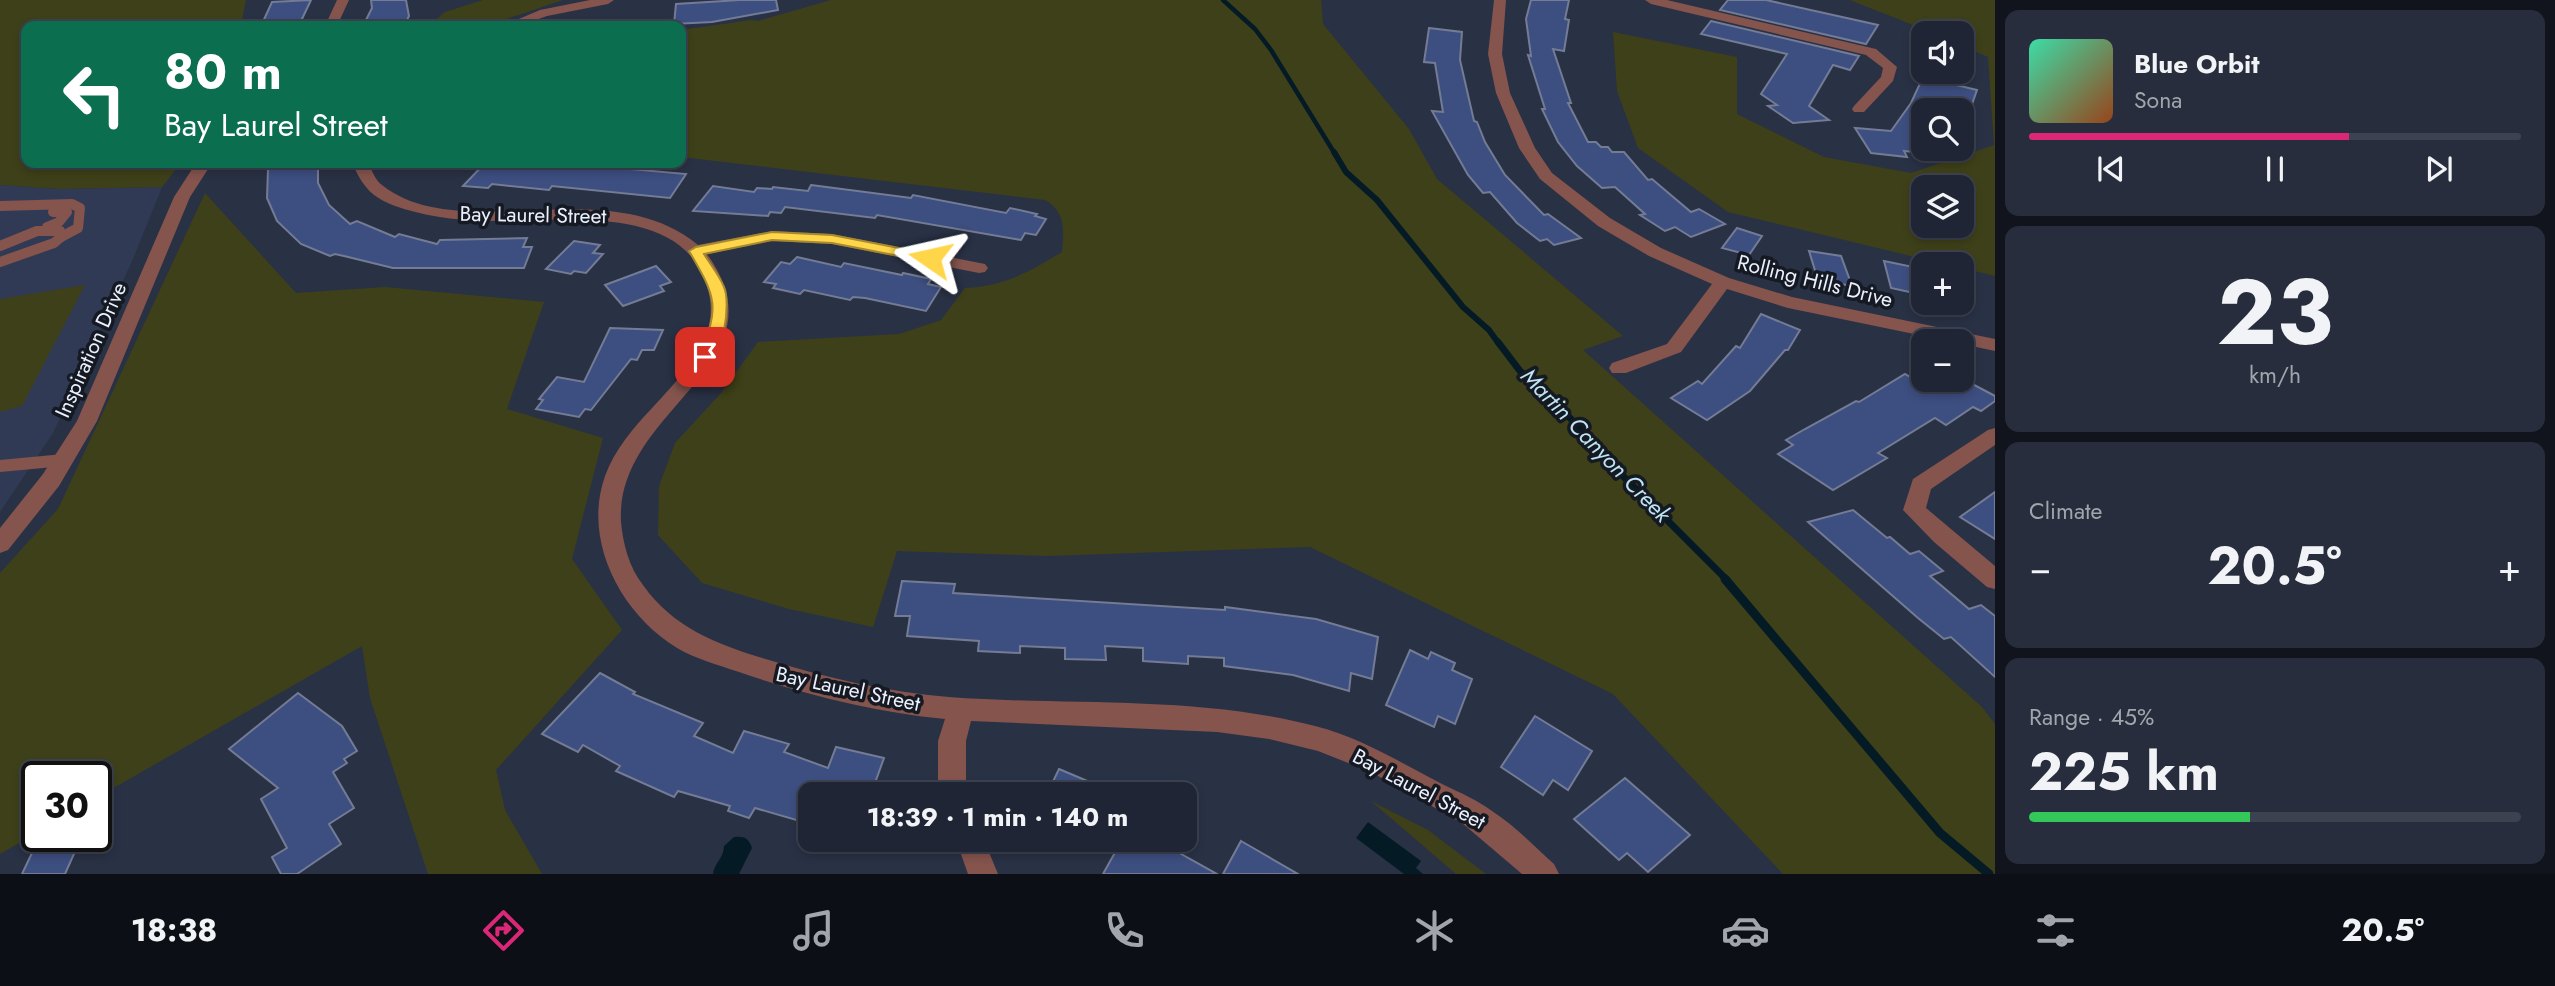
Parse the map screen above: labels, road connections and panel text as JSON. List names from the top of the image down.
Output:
{
  "streets": {
    "street": ["Bay Laurel Street", "Rolling Hills Drive", "Inspiration Drive"]
  },
  "water": ["Martin Canyon Creek"],
  "page": {
    "map_buttons": ["+", "−"],
    "turn": ["80 m", "Bay Laurel Street"],
    "song": ["Blue Orbit", "Sona"],
    "tile": [
      ["23", "km/h"],
      "Climate",
      ["Range · 45%", "225 km"]
    ],
    "heat": ["−", "20.5°", "+"],
    "limit": "30",
    "trip": "18:39 · 1 min · 140 m",
    "tabs": ["18:38", "20.5°"]
  }
}
